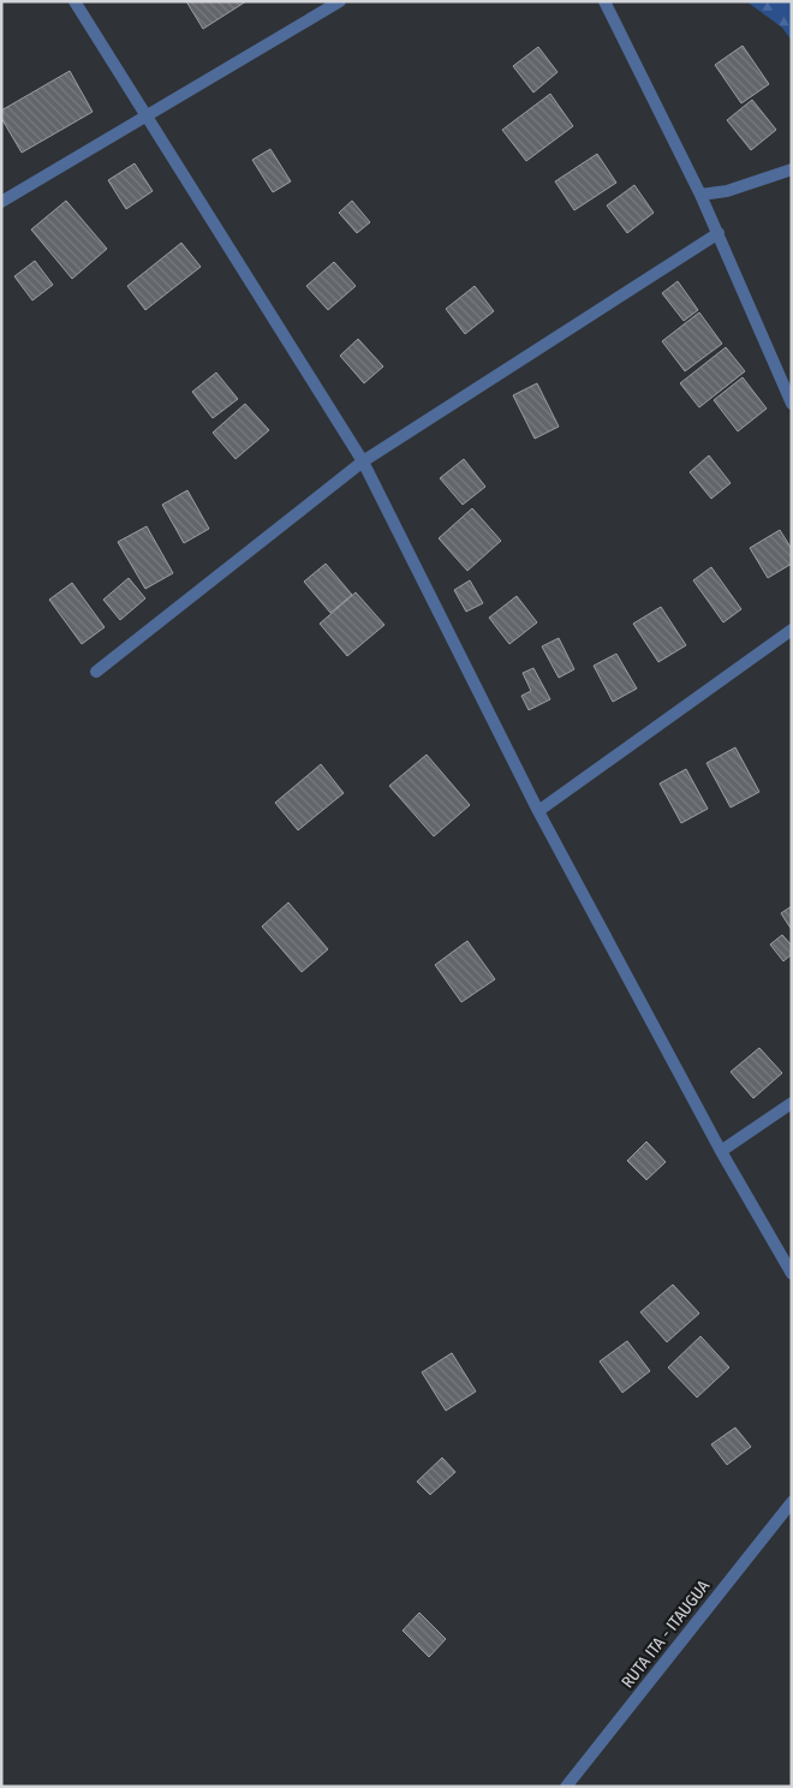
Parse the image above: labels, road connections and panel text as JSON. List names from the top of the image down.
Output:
{
  "streets": {
    "street": ["RUTA ITA - ITAUGUA"]
  }
}
